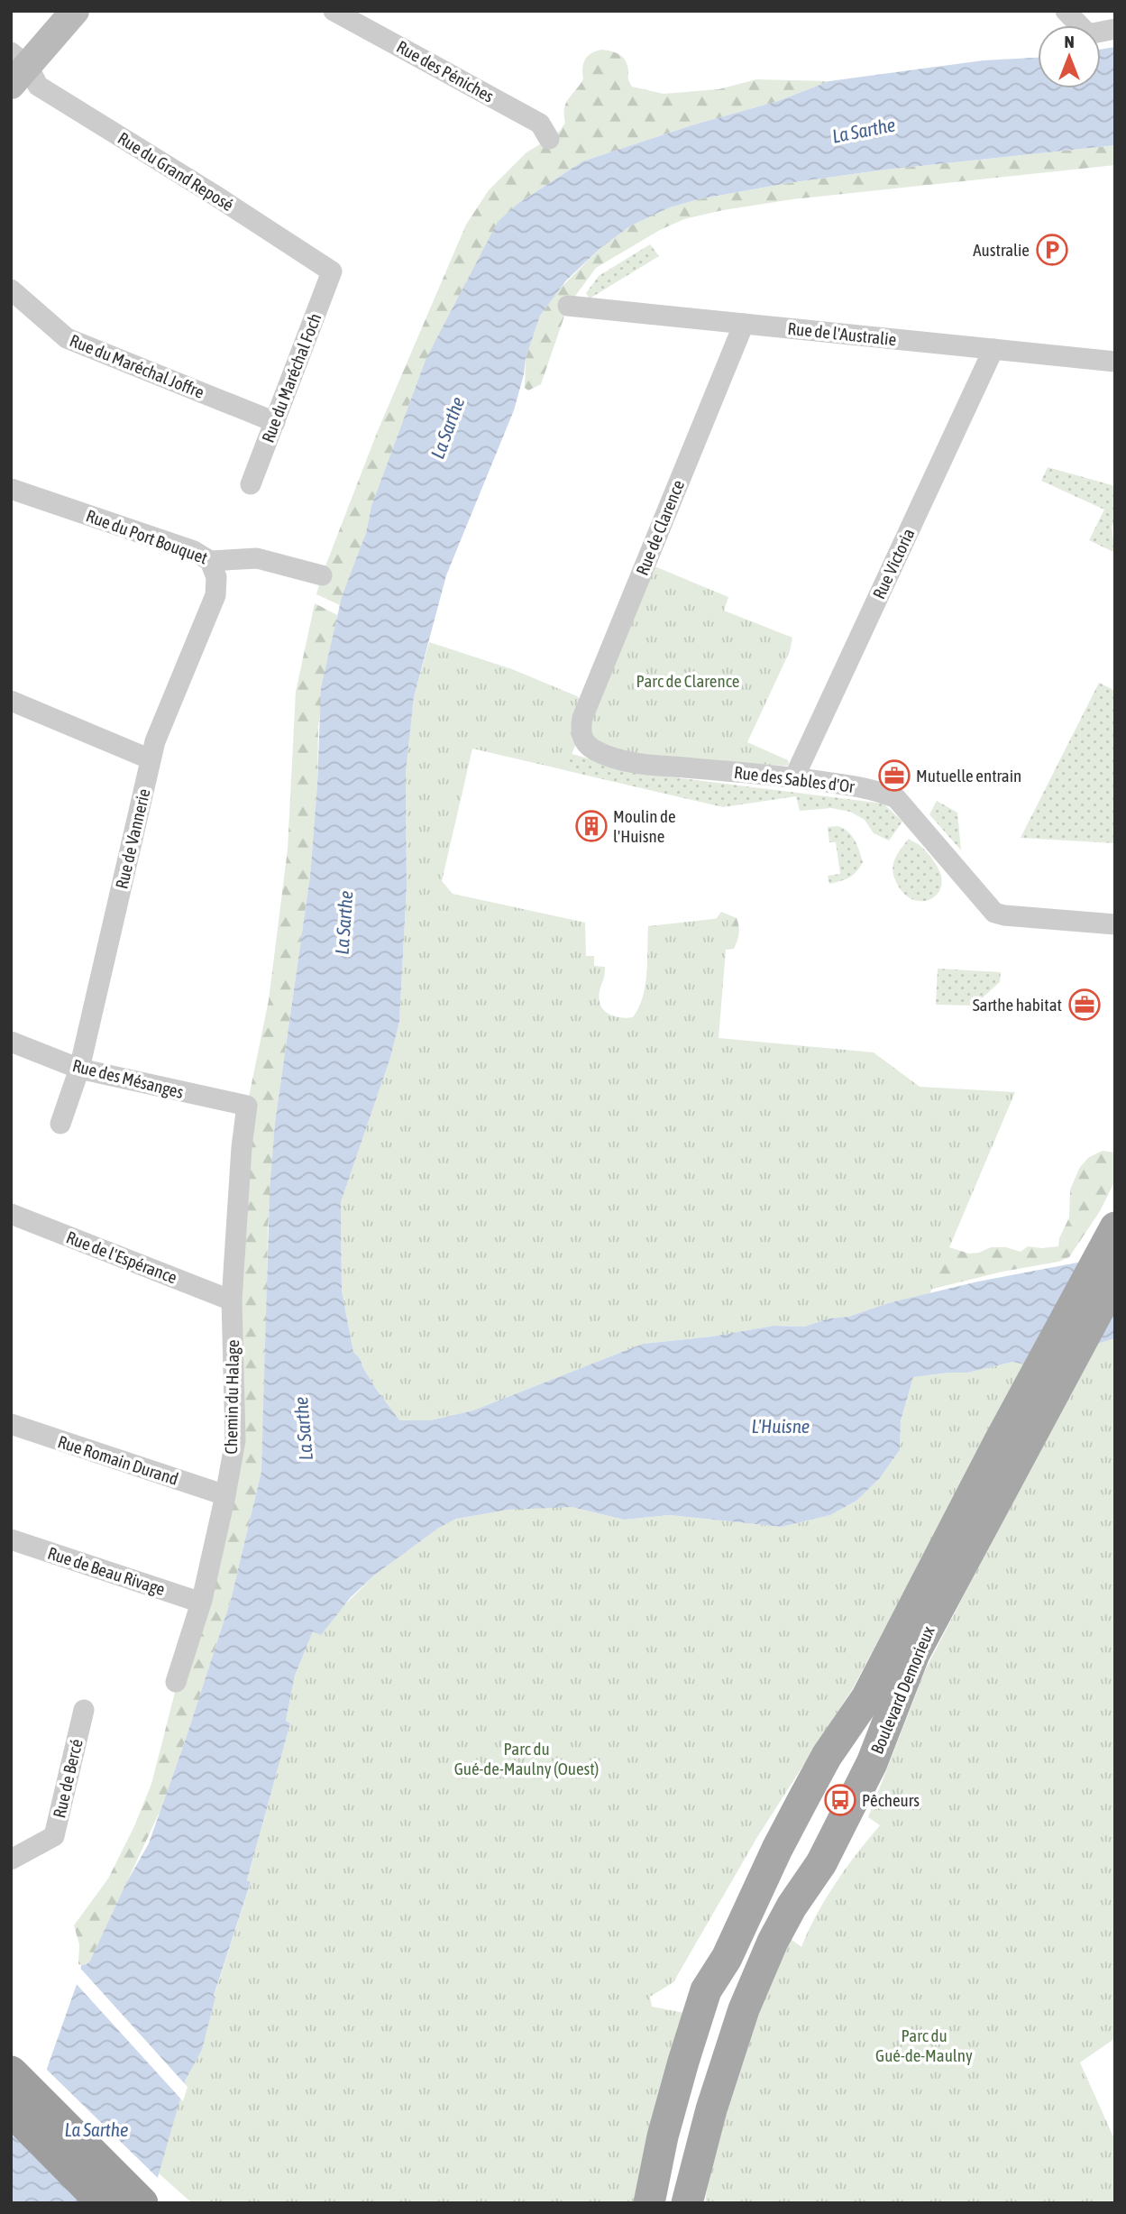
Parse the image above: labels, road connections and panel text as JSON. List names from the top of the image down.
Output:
{
  "streets": {
    "main road": ["Boulevard Demorieux"],
    "street": [
      "Rue des Péniches",
      "Rue du Grand Reposé",
      "Rue de l'Australie",
      "Rue du Maréchal Joffre",
      "Rue du Maréchal Foch",
      "Rue de Clarence",
      "Rue du Port Bouquet",
      "Rue Victoria",
      "Rue des Sables d'Or",
      "Rue de Vannerie",
      "Rue des Mésanges",
      "Rue de l'Espérance",
      "Chemin du Halage",
      "Rue Romain Durand",
      "Rue de Beau Rivage",
      "Rue de Bercé"
    ]
  },
  "crossings": [
    ["Rue du Grand Reposé", "Rue du Maréchal Foch"],
    ["Rue de l'Australie", "Rue de Clarence"],
    ["Rue de l'Australie", "Rue Victoria"],
    ["Rue du Maréchal Joffre", "Rue du Maréchal Foch"],
    ["Rue de Clarence", "Rue des Sables d'Or"],
    ["Rue du Port Bouquet", "Rue de Vannerie"],
    ["Rue Victoria", "Rue des Sables d'Or"],
    ["Rue de Vannerie", "Rue des Mésanges"],
    ["Rue des Mésanges", "Chemin du Halage"],
    ["Rue de l'Espérance", "Chemin du Halage"],
    ["Chemin du Halage", "Rue Romain Durand"],
    ["Chemin du Halage", "Rue de Beau Rivage"]
  ],
  "water": ["La Sarthe", "L'Huisne"],
  "parks": ["Parc de Clarence", "Parc du Gué-de-Maulny (Ouest)", "Parc du Gué-de-Maulny"],
  "places": {
    "parking": ["Australie"],
    "office": ["Mutuelle entrain", "Sarthe habitat"],
    "building": ["Moulin de l'Huisne"],
    "bus stop": ["Pêcheurs"]
  },
  "north": "top"
}
